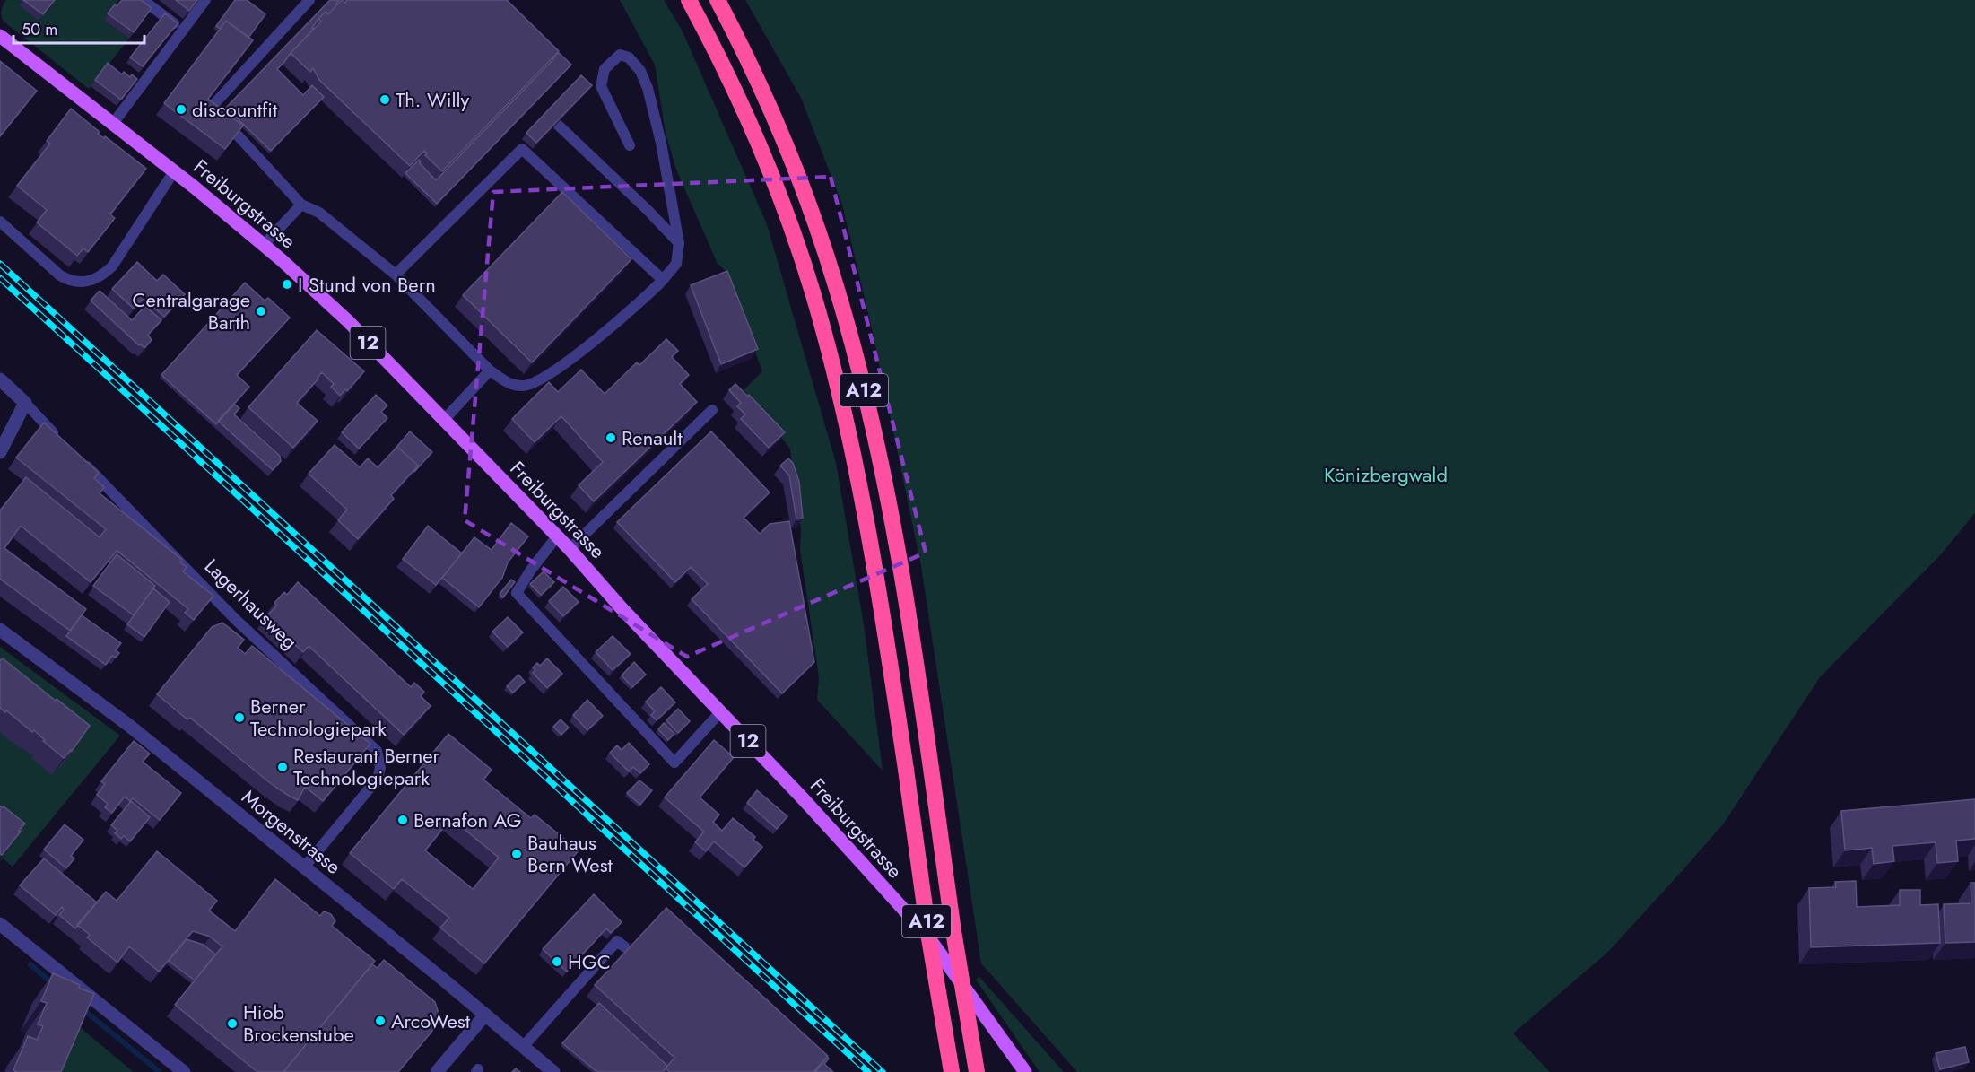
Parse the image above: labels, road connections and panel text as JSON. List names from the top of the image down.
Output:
{
  "streets": {
    "highway": ["A12"],
    "main road": ["Freiburgstrasse", "12"],
    "street": ["Morgenstrasse"],
    "lane": ["Lagerhausweg"]
  },
  "crossings": [
    ["Lagerhausweg", "Morgenstrasse"]
  ],
  "parks": ["Könizbergwald"],
  "places": [
    "Th. Willy",
    "discountfit",
    "I Stund von Bern",
    "Centralgarage Barth",
    "Renault",
    "Berner Technologiepark",
    "Restaurant Berner Technologiepark",
    "Bernafon AG",
    "Bauhaus Bern West",
    "HGC",
    "ArcoWest",
    "Hiob Brockenstube"
  ],
  "scale_bar": "50 m"
}
